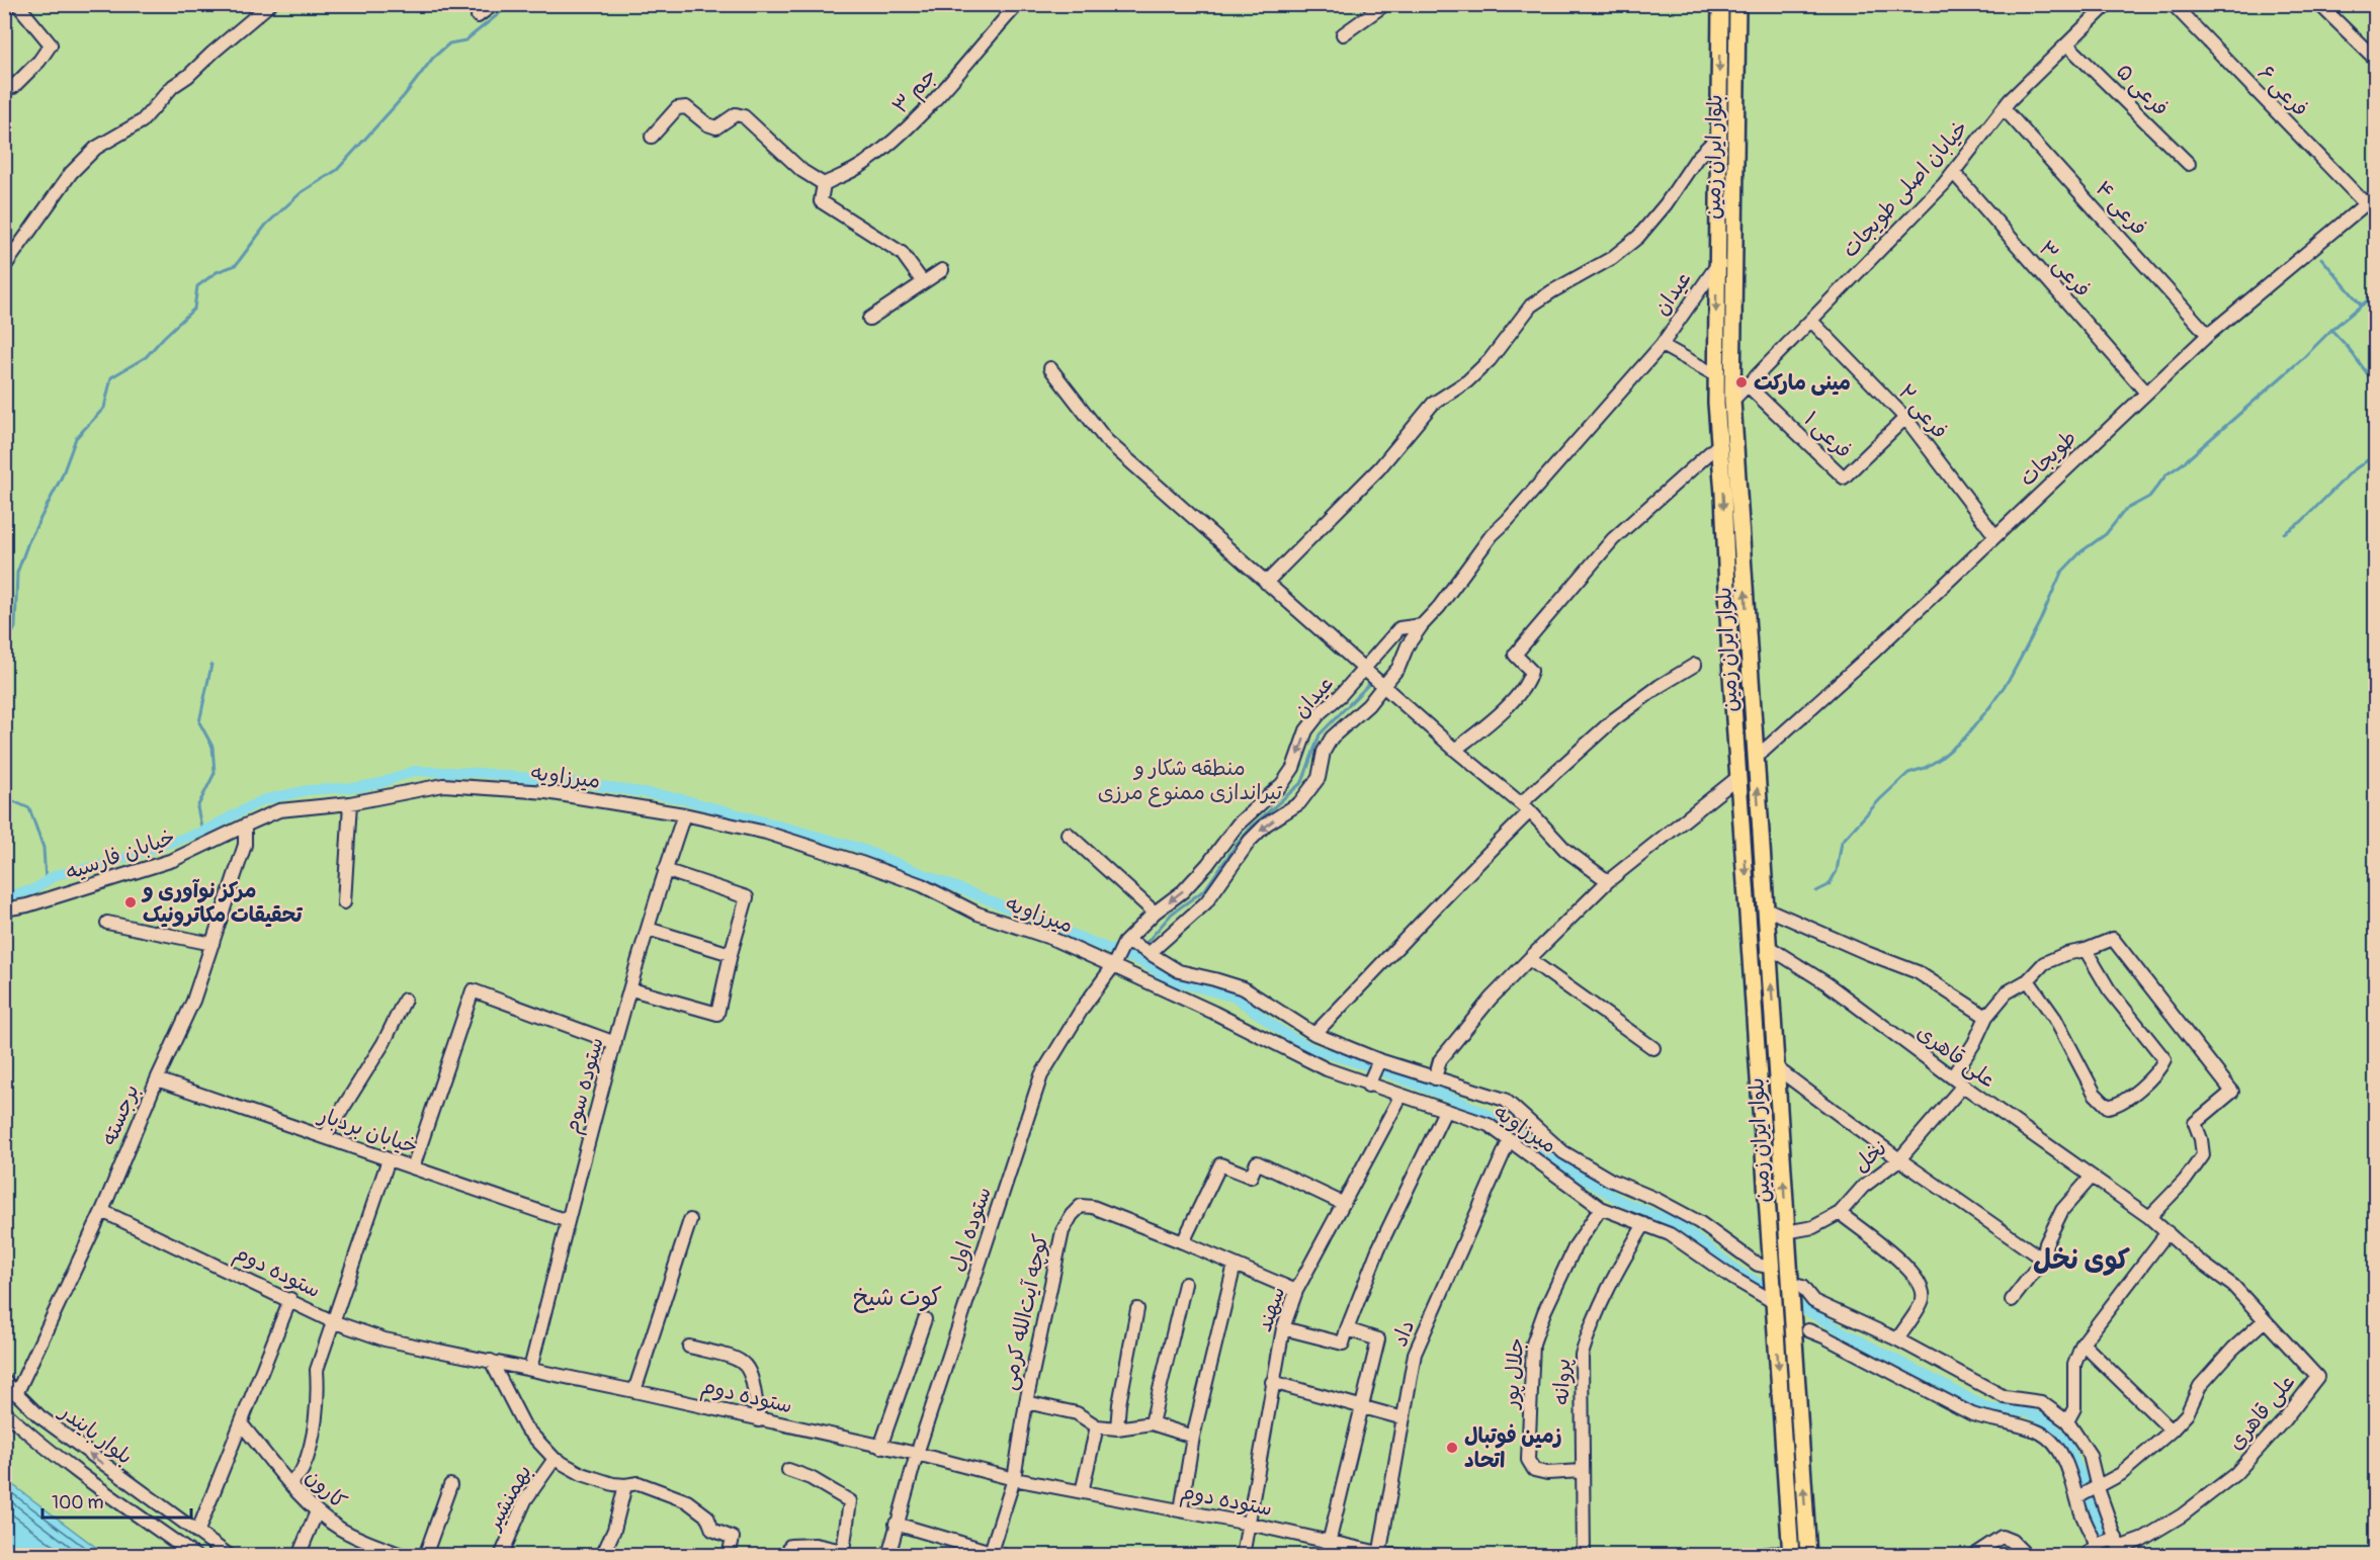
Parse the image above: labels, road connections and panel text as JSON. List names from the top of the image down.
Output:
{
  "streets": {
    "main road": ["بلوار ایران زمین"],
    "street": [
      "فرعی ۵",
      "جم ۳",
      "فرعی ۶",
      "خیابان اصلی طویجات",
      "فرعی ۴",
      "فرعی ۳",
      "عیدان",
      "فرعی ۲",
      "فرعی ۱",
      "طویجات",
      "میرزاویه",
      "خیابان فارسیه",
      "علی قاهری",
      "ستوده سوم",
      "برجسته",
      "خیابان بردبار",
      "نخل",
      "ستوده اول",
      "ستوده دوم",
      "سهند",
      "کوچه آیت‌الله کرمی",
      "داد",
      "جلال پور",
      "پروانه",
      "بلوار بایندر",
      "کارون",
      "بهمنشیر"
    ]
  },
  "crossings": [
    ["فرعی ۵", "خیابان اصلی طویجات"],
    ["فرعی ۶", "طویجات"],
    ["بلوار ایران زمین", "خیابان اصلی طویجات"],
    ["بلوار ایران زمین", "عیدان"],
    ["بلوار ایران زمین", "طویجات"],
    ["بلوار ایران زمین", "میرزاویه"],
    ["بلوار ایران زمین", "علی قاهری"],
    ["بلوار ایران زمین", "نخل"],
    ["خیابان اصلی طویجات", "فرعی ۴"],
    ["خیابان اصلی طویجات", "فرعی ۳"],
    ["خیابان اصلی طویجات", "فرعی ۲"],
    ["خیابان اصلی طویجات", "فرعی ۱"],
    ["فرعی ۴", "طویجات"],
    ["فرعی ۳", "طویجات"],
    ["عیدان", "ستوده اول"],
    ["فرعی ۲", "فرعی ۱"],
    ["فرعی ۲", "طویجات"],
    ["میرزاویه", "خیابان فارسیه"],
    ["میرزاویه", "ستوده سوم"],
    ["میرزاویه", "برجسته"],
    ["میرزاویه", "ستوده اول"],
    ["میرزاویه", "سهند"],
    ["میرزاویه", "داد"],
    ["میرزاویه", "جلال پور"],
    ["میرزاویه", "پروانه"],
    ["خیابان فارسیه", "برجسته"],
    ["علی قاهری", "نخل"],
    ["ستوده سوم", "خیابان بردبار"],
    ["ستوده سوم", "ستوده دوم"],
    ["برجسته", "خیابان بردبار"],
    ["برجسته", "ستوده دوم"],
    ["برجسته", "بلوار بایندر"],
    ["ستوده اول", "ستوده دوم"],
    ["ستوده دوم", "سهند"],
    ["ستوده دوم", "کوچه آیت‌الله کرمی"],
    ["ستوده دوم", "داد"],
    ["سهند", "کوچه آیت‌الله کرمی"],
    ["جلال پور", "پروانه"]
  ],
  "one_way": ["عیدان"],
  "districts": ["کوی نخل", "کوت شیخ"],
  "parks": ["منطقه شکار و تیراندازی ممنوع مرزی"],
  "places": ["مینی مارکت", "مرکز نوآوری و تحقیقات مکاترونیک", "زمین فوتبال اتحاد"],
  "scale_bar": "100 m"
}
